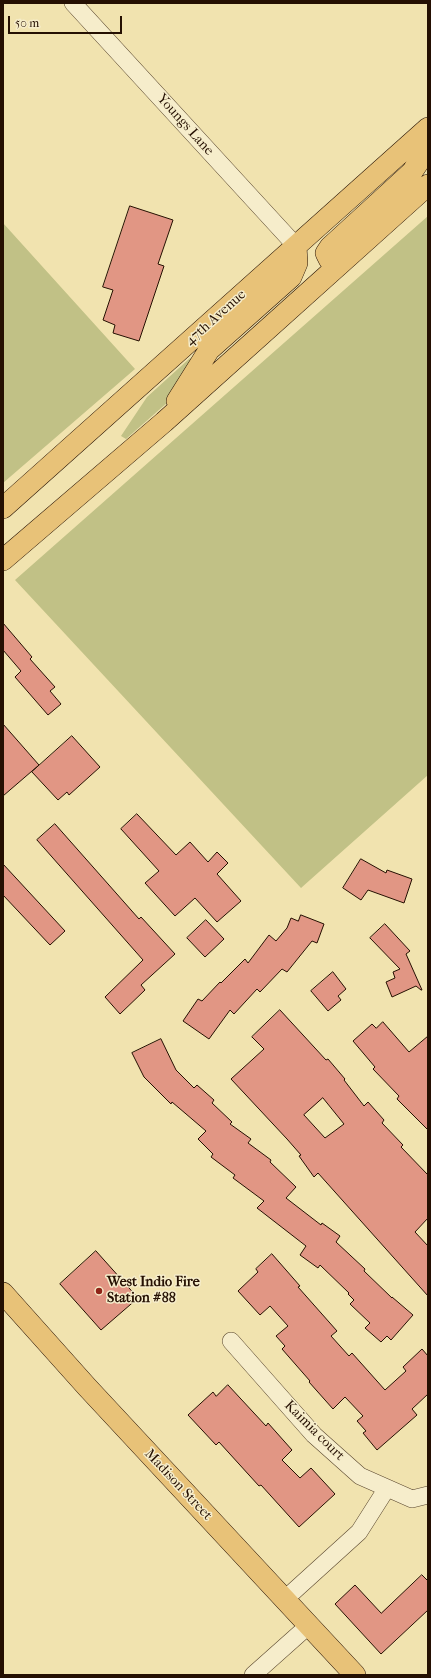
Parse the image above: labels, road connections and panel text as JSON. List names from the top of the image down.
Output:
{
  "streets": {
    "main road": ["47th Avenue", "Madison Street"],
    "street": ["Youngs Lane", "Kaimia court"]
  },
  "crossings": [
    ["Youngs Lane", "47th Avenue"]
  ],
  "places": ["West Indio Fire Station #88"],
  "scale_bar": "50 m"
}
